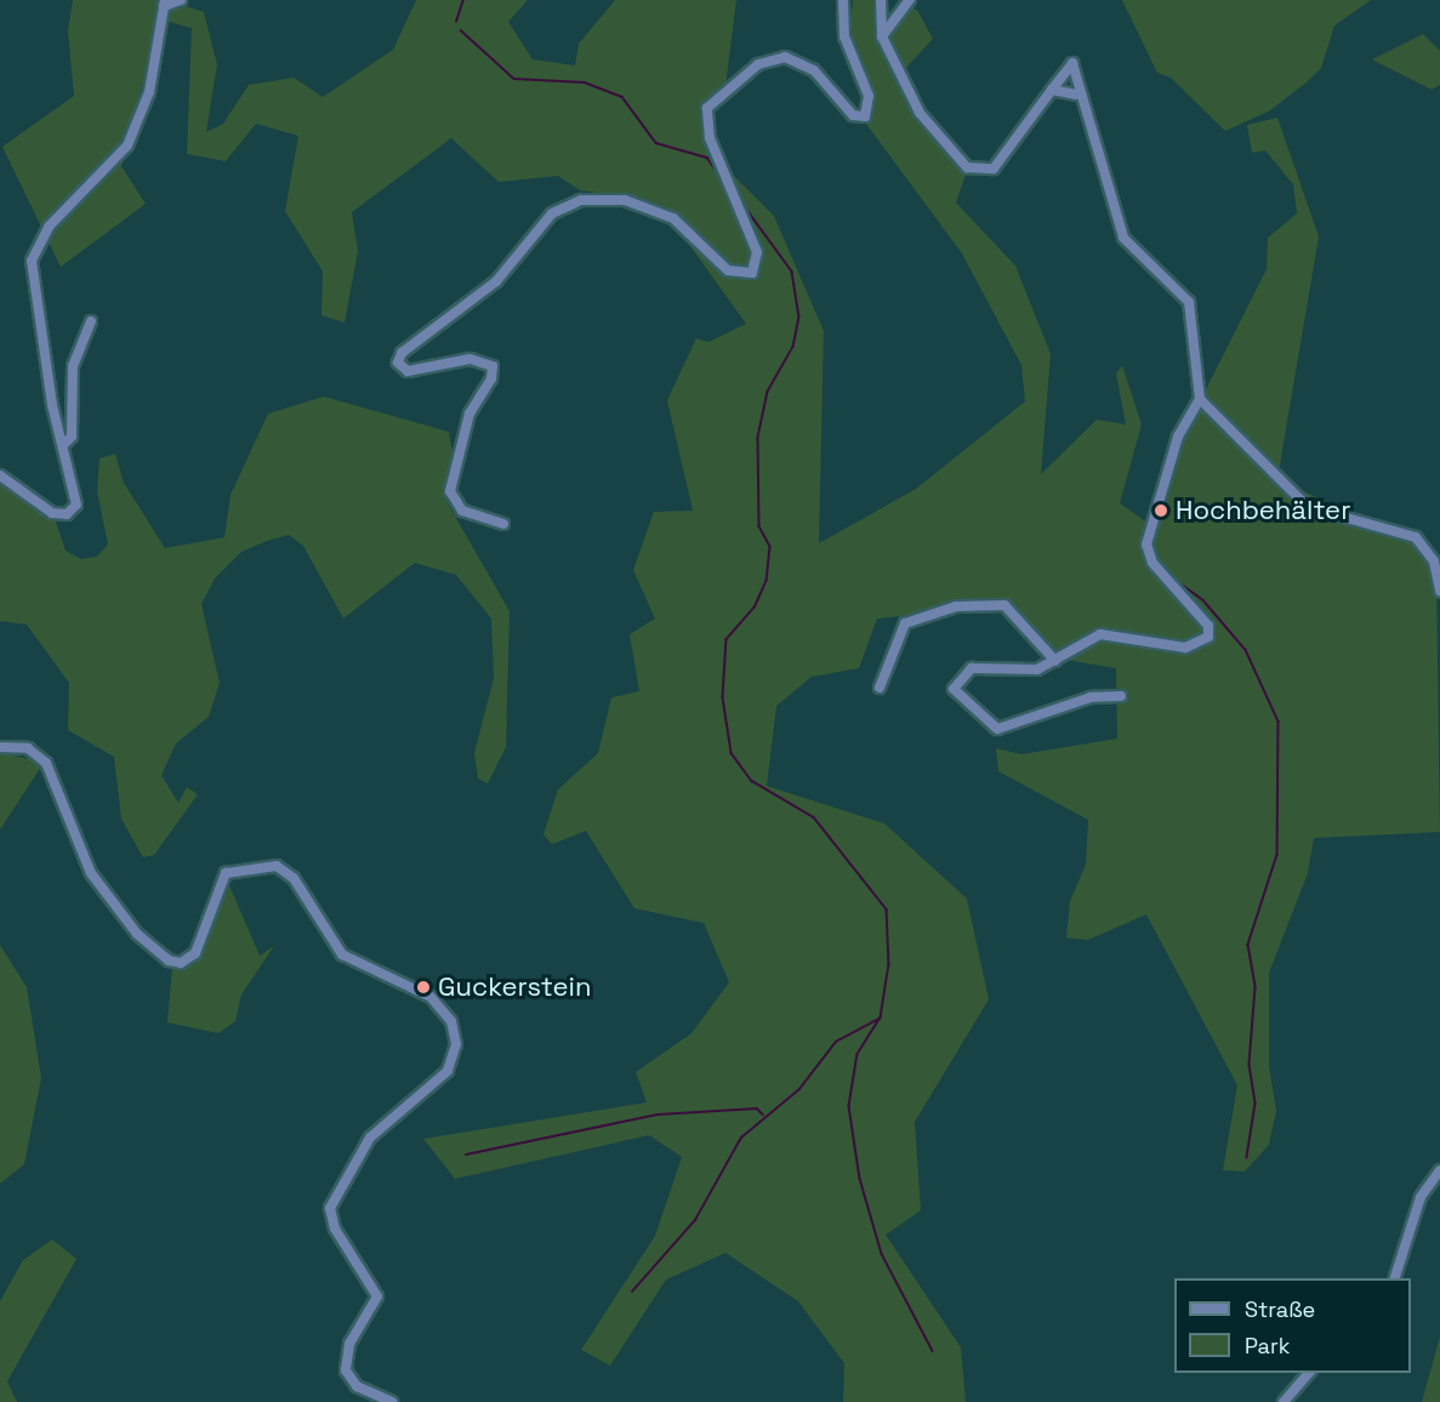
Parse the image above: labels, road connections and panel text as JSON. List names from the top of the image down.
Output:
{
  "places": ["Hochbehälter", "Guckerstein"],
  "legend": ["Straße", "Park"]
}
